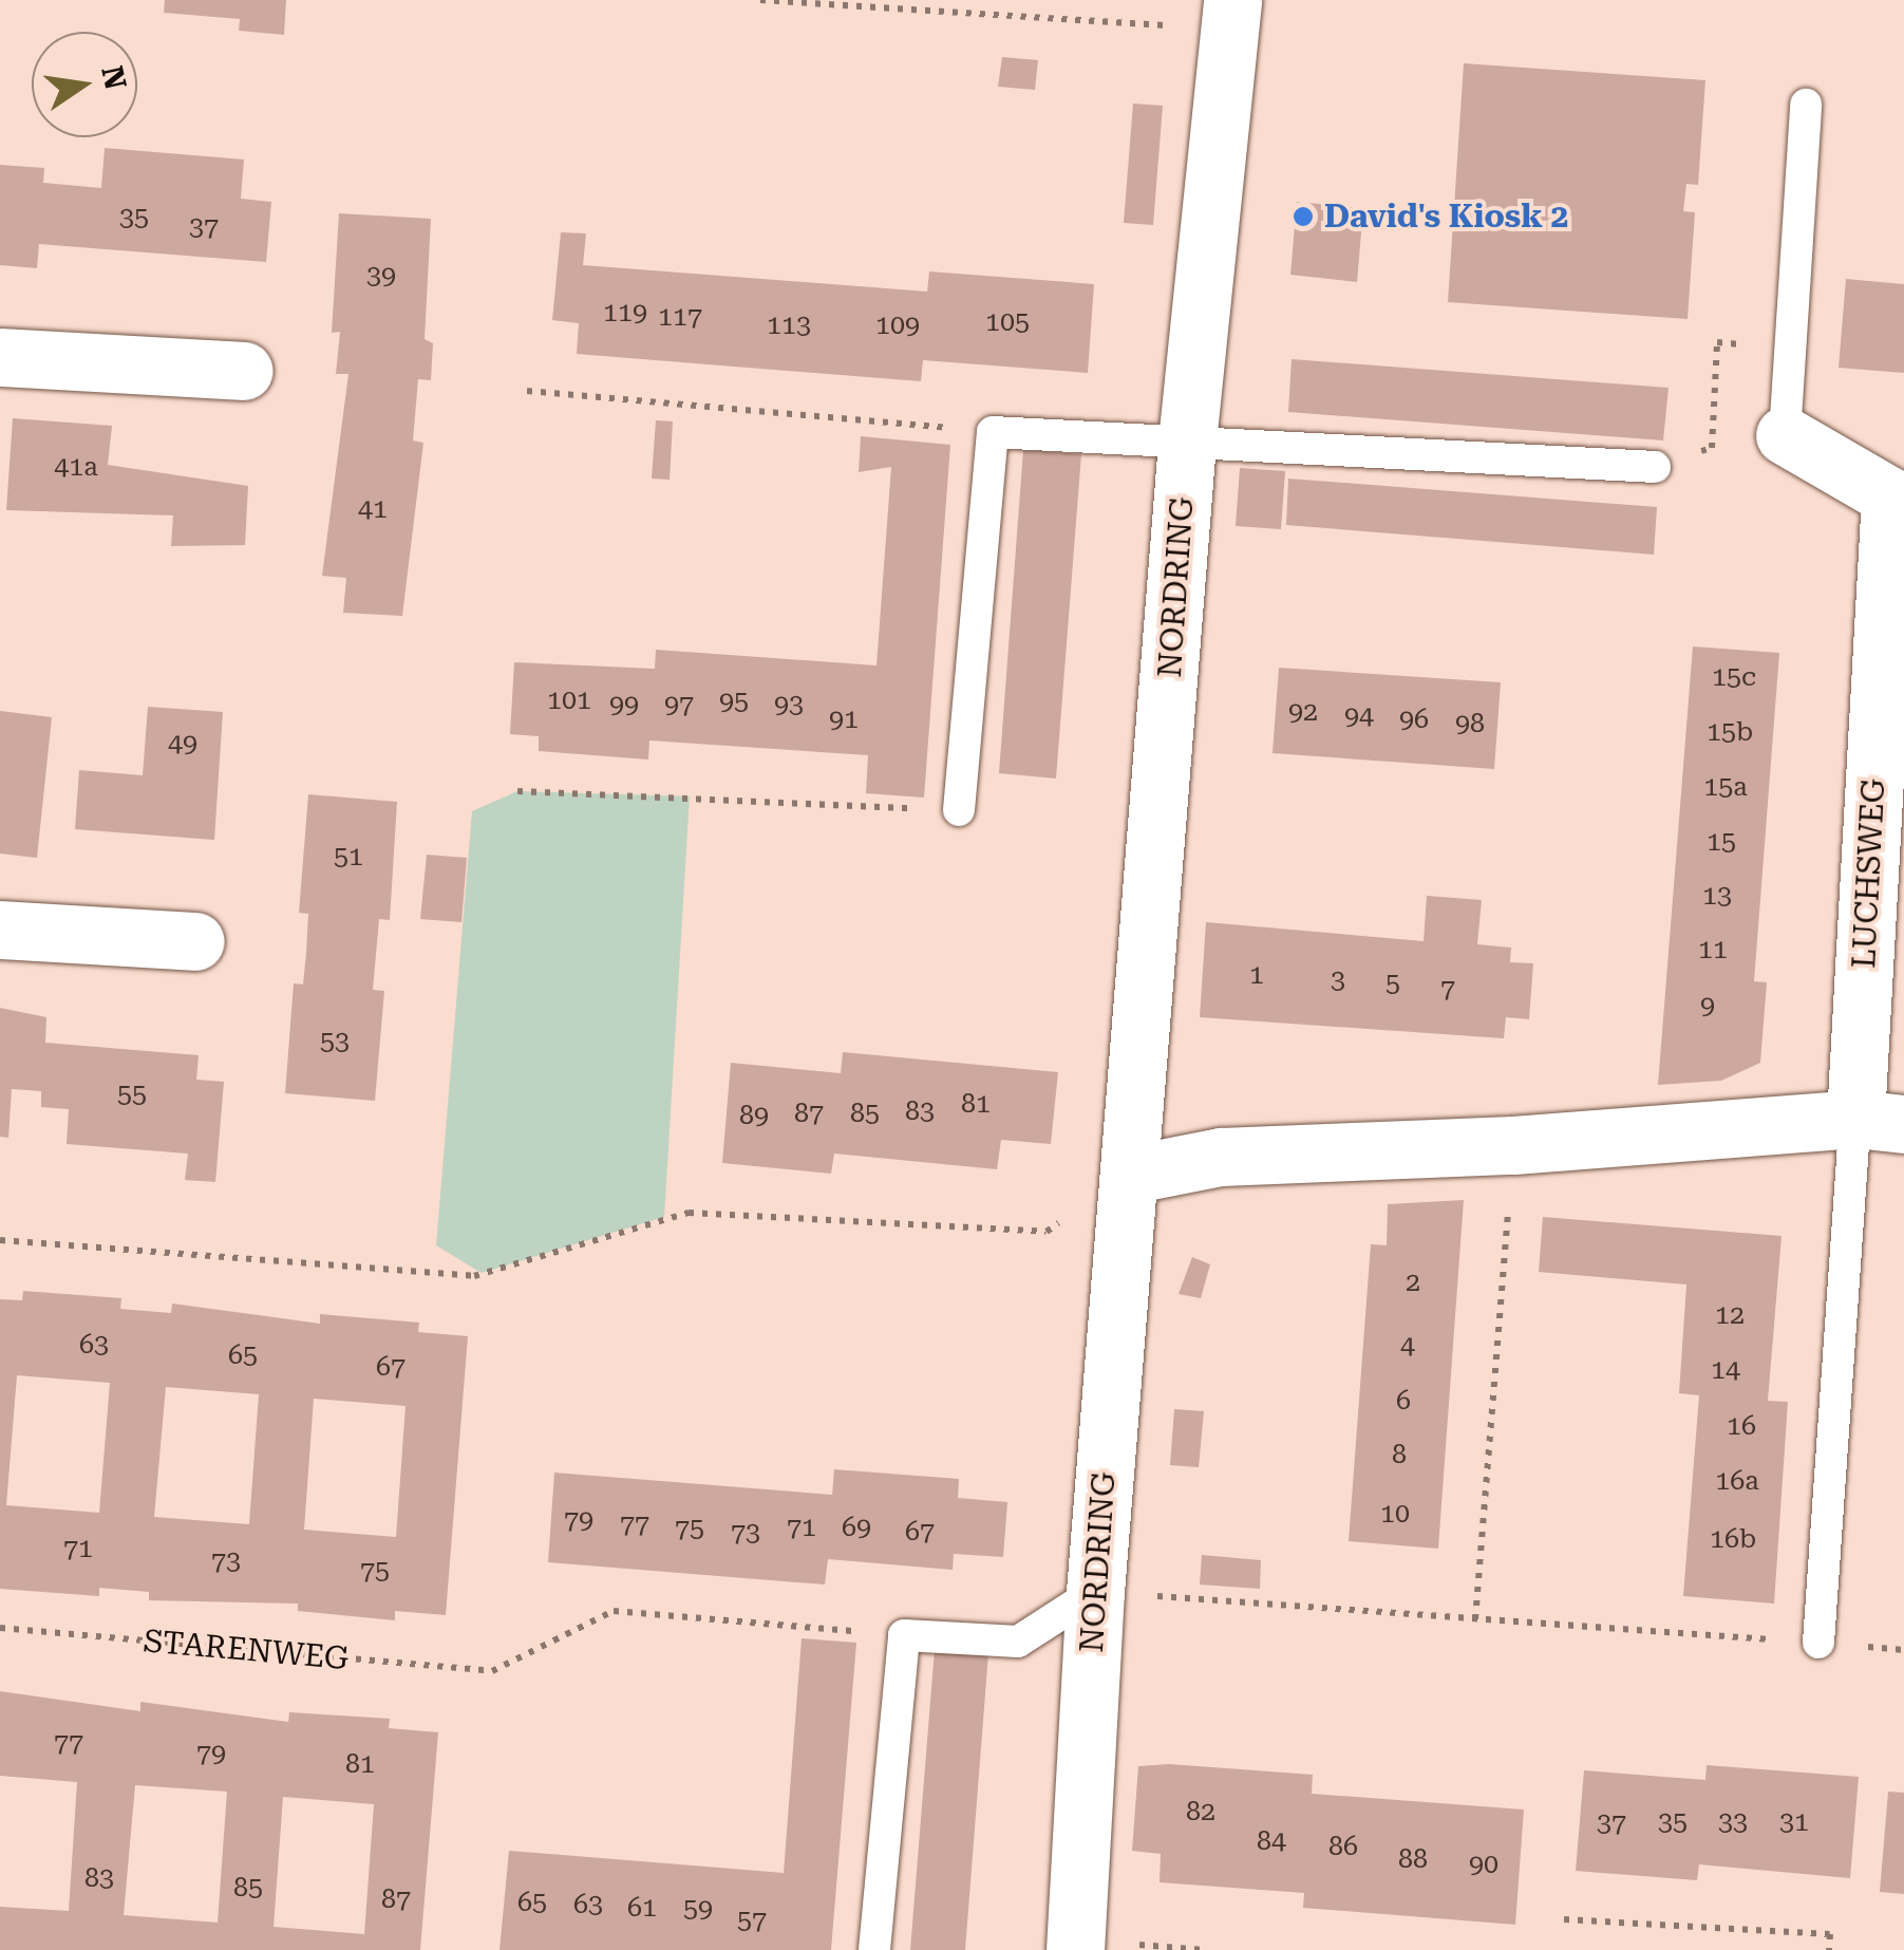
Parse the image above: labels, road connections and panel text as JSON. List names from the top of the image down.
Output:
{
  "streets": {
    "street": ["NORDRING", "LUCHSWEG"],
    "path": ["STARENWEG"]
  },
  "places": ["David's Kiosk 2"],
  "house_numbers": [
    "35",
    "37",
    "39",
    "119",
    "117",
    "105",
    "113",
    "109",
    "41a",
    "41",
    "15c",
    "101",
    "95",
    "99",
    "97",
    "93",
    "92",
    "94",
    "91",
    "96",
    "98",
    "15b",
    "49",
    "15a",
    "15",
    "51",
    "13",
    "11",
    "1",
    "3",
    "5",
    "7",
    "9",
    "53",
    "55",
    "81",
    "83",
    "87",
    "85",
    "89",
    "2",
    "12",
    "63",
    "4",
    "65",
    "67",
    "14",
    "6",
    "16",
    "8",
    "16a",
    "10",
    "79",
    "77",
    "71",
    "69",
    "75",
    "67",
    "73",
    "16b",
    "71",
    "73",
    "75",
    "77",
    "79",
    "81",
    "82",
    "35",
    "33",
    "31",
    "37",
    "84",
    "86",
    "88",
    "90",
    "83",
    "85",
    "87",
    "65",
    "63",
    "61",
    "59",
    "57"
  ],
  "north": "right"
}
